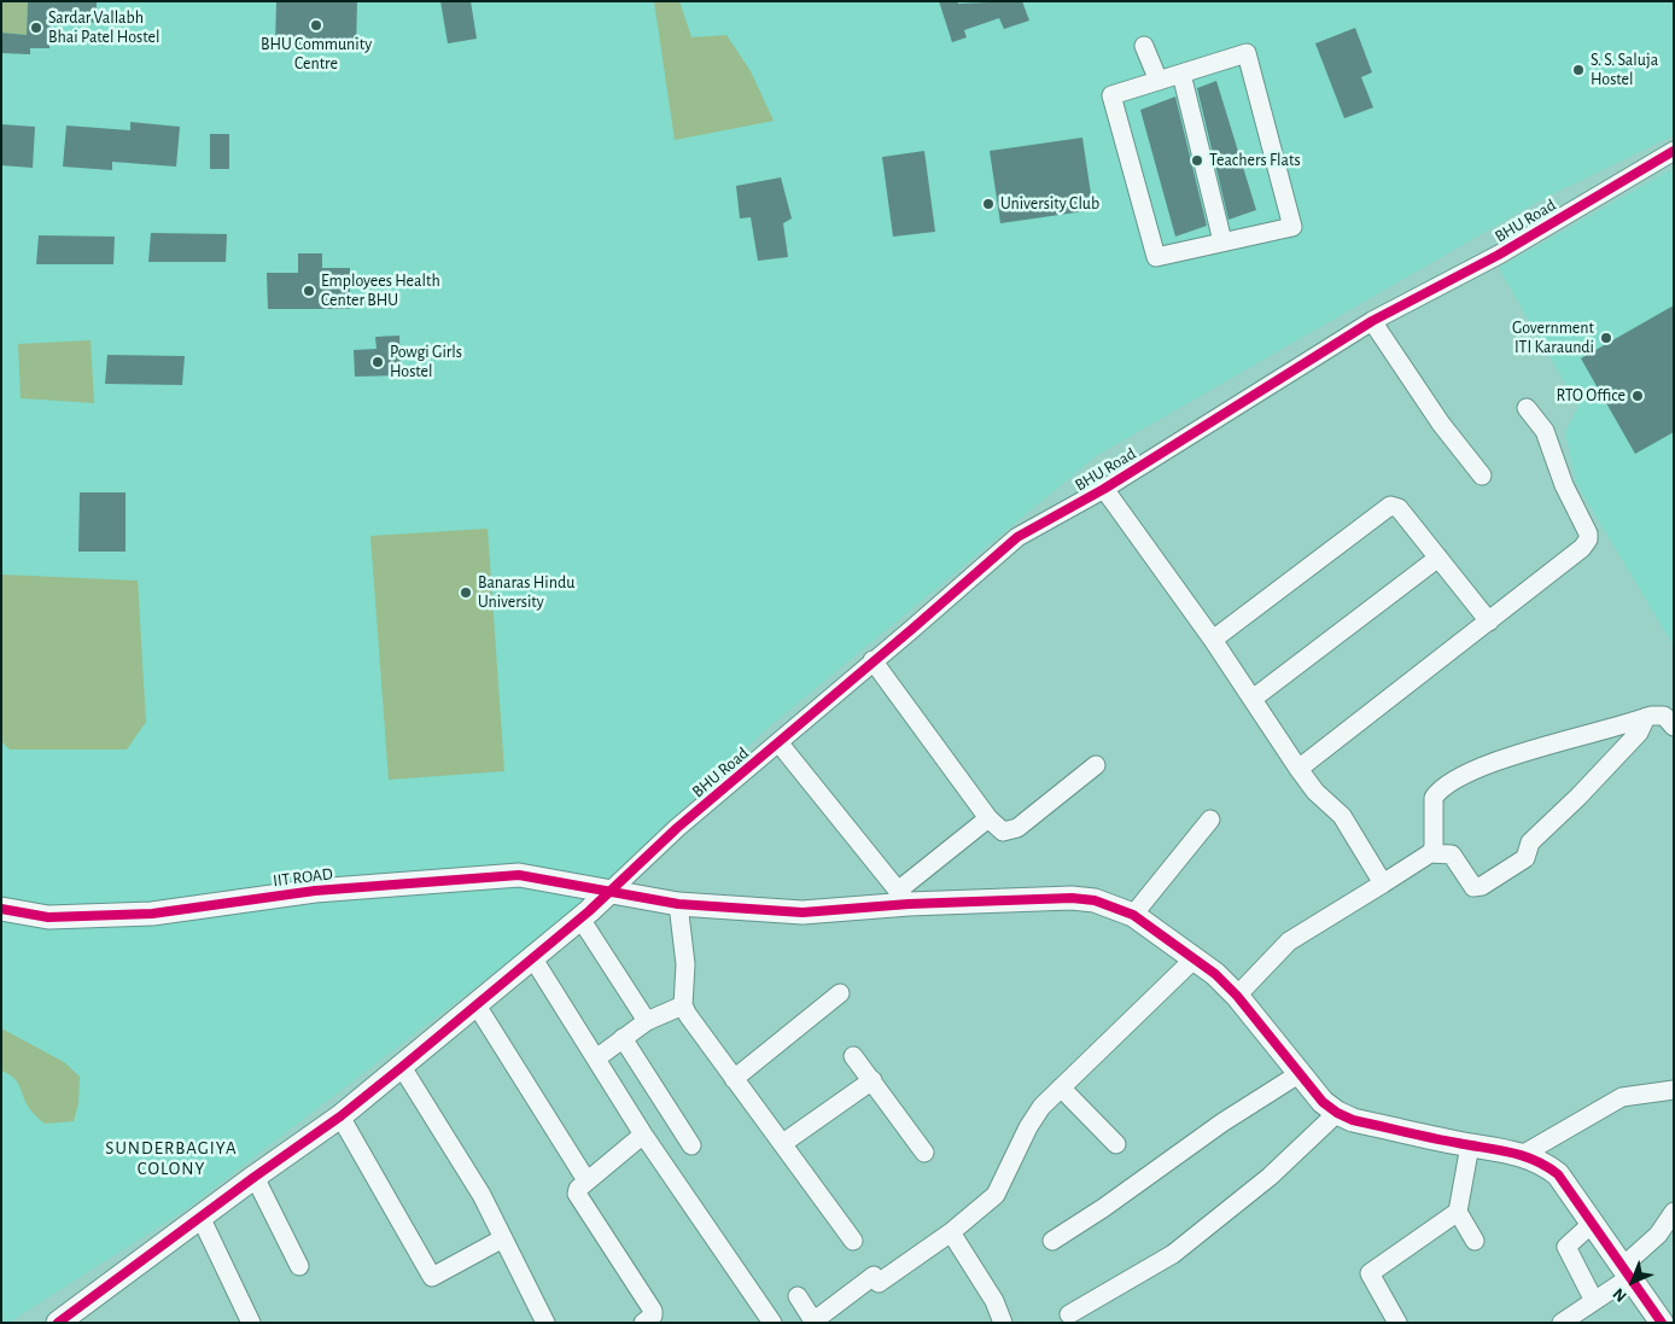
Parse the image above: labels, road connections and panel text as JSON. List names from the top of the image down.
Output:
{
  "streets": {
    "street": ["BHU Road", "IIT ROAD"]
  },
  "crossings": [
    ["BHU Road", "IIT ROAD"]
  ],
  "districts": ["SUNDERBAGIYA COLONY"],
  "places": [
    "BHU Community Centre",
    "Sardar Vallabh Bhai Patel Hostel",
    "S. S. Saluja Hostel",
    "Teachers Flats",
    "University Club",
    "Employees Health Center BHU",
    "Government ITI Karaundi",
    "Powgi Girls Hostel",
    "RTO Office",
    "Banaras Hindu University"
  ],
  "north": "bottom left"
}
